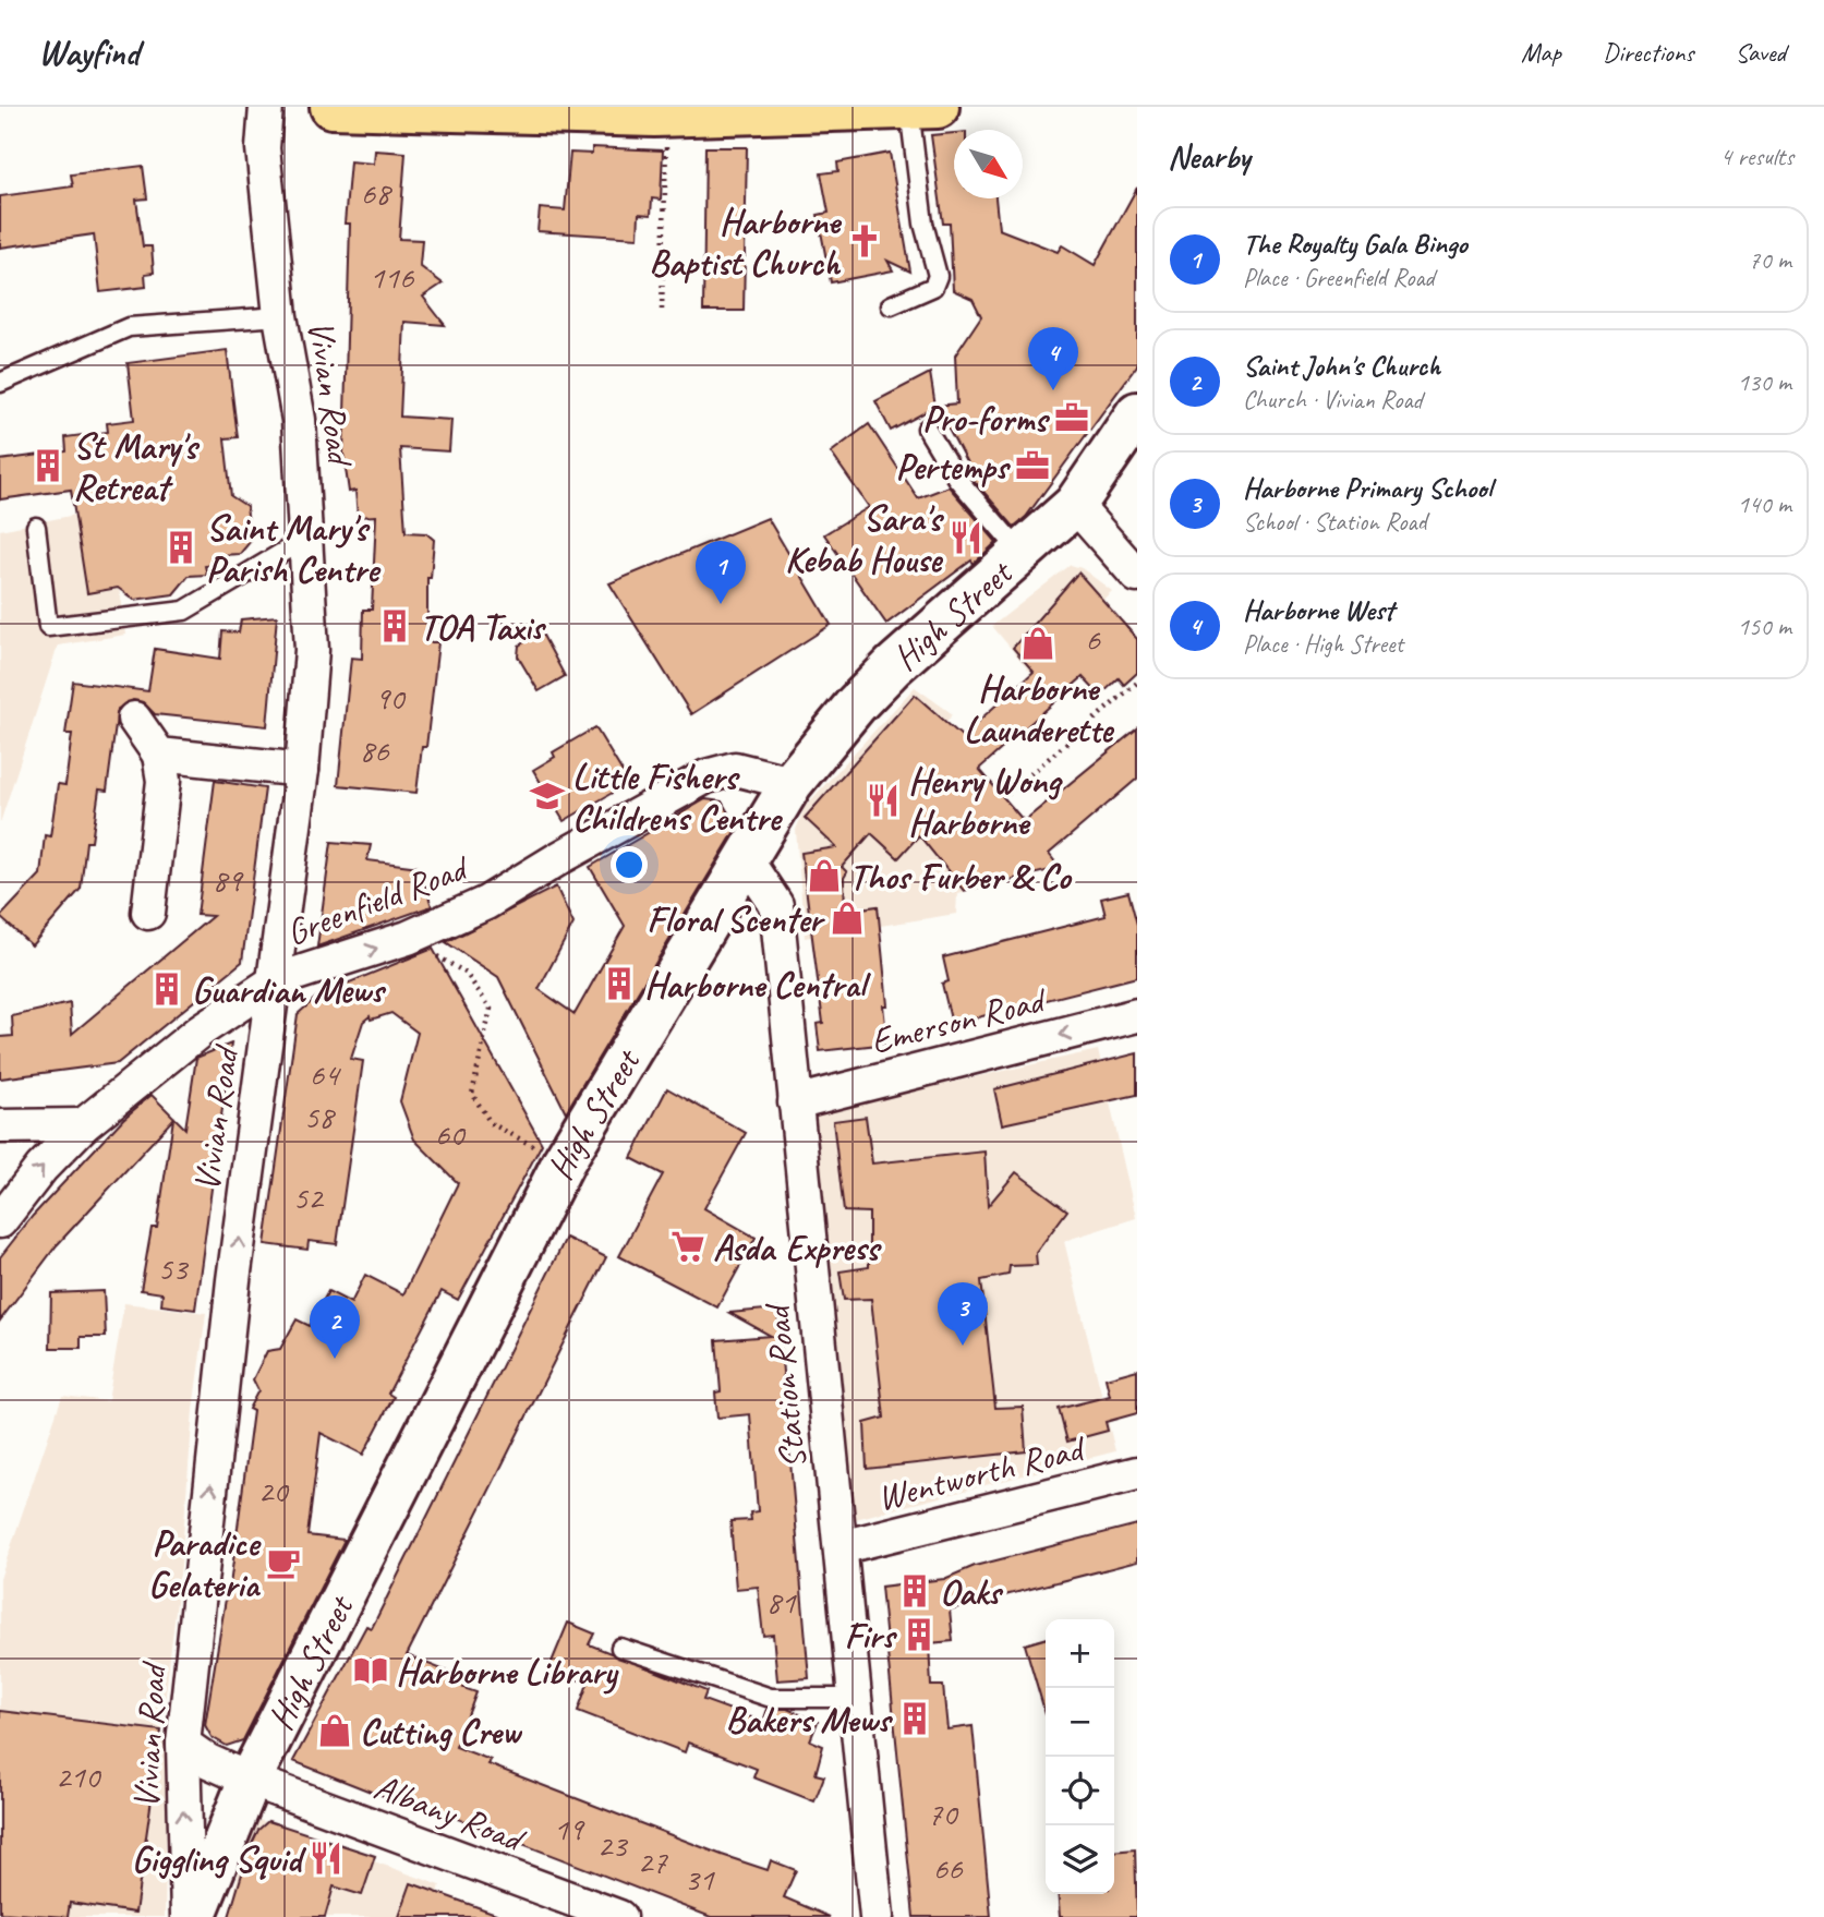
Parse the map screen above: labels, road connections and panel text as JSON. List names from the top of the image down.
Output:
{
  "streets": {
    "main road": ["High Street"],
    "street": [
      "Vivian Road",
      "Greenfield Road",
      "Emerson Road",
      "Station Road",
      "Wentworth Road",
      "Albany Road"
    ]
  },
  "crossings": [
    ["Vivian Road", "Greenfield Road"],
    ["Vivian Road", "Albany Road"],
    ["High Street", "Greenfield Road"],
    ["High Street", "Station Road"],
    ["High Street", "Albany Road"],
    ["Emerson Road", "Station Road"],
    ["Station Road", "Wentworth Road"]
  ],
  "one_way": ["Vivian Road", "Emerson Road"],
  "places": {
    "church": ["Harborne Baptist Church"],
    "office": ["Pro-forms", "Pertemps"],
    "building": [
      "St Mary's Retreat",
      "Saint Mary's Parish Centre",
      "TOA Taxis",
      "Harborne Central",
      "Guardian Mews",
      "Oaks",
      "Firs",
      "Bakers Mews"
    ],
    "restaurant": ["Sara's Kebab House", "Henry Wong Harborne", "Giggling Squid"],
    "shop": [
      "Harborne Launderette",
      "Thos Furber & Co",
      "Floral Scenter",
      "Cutting Crew"
    ],
    "school or university": ["Little Fishers Childrens Centre"],
    "supermarket": ["Asda Express"],
    "cafe": ["Paradice Gelateria"],
    "library": ["Harborne Library"]
  },
  "house_numbers": [
    "68",
    "116",
    "6",
    "90",
    "86",
    "89",
    "64",
    "58",
    "60",
    "52",
    "53",
    "20",
    "81",
    "210",
    "70",
    "19",
    "23",
    "27",
    "66",
    "31"
  ],
  "north": "bottom right",
  "page": {
    "header": "Wayfind",
    "nav": ["Map", "Directions", "Saved"],
    "heading": ["Nearby", "4 results"],
    "list": [
      {
        "mark": "1",
        "name": "The Royalty Gala Bingo",
        "note": "Place · Greenfield Road",
        "value": "70 m"
      },
      {
        "mark": "2",
        "name": "Saint John's Church",
        "note": "Church · Vivian Road",
        "value": "130 m"
      },
      {
        "mark": "3",
        "name": "Harborne Primary School",
        "note": "School · Station Road",
        "value": "140 m"
      },
      {
        "mark": "4",
        "name": "Harborne West",
        "note": "Place · High Street",
        "value": "150 m"
      }
    ],
    "pins": [
      "4",
      "1",
      "3",
      "2"
    ],
    "map_buttons": ["+", "−"]
  }
}
